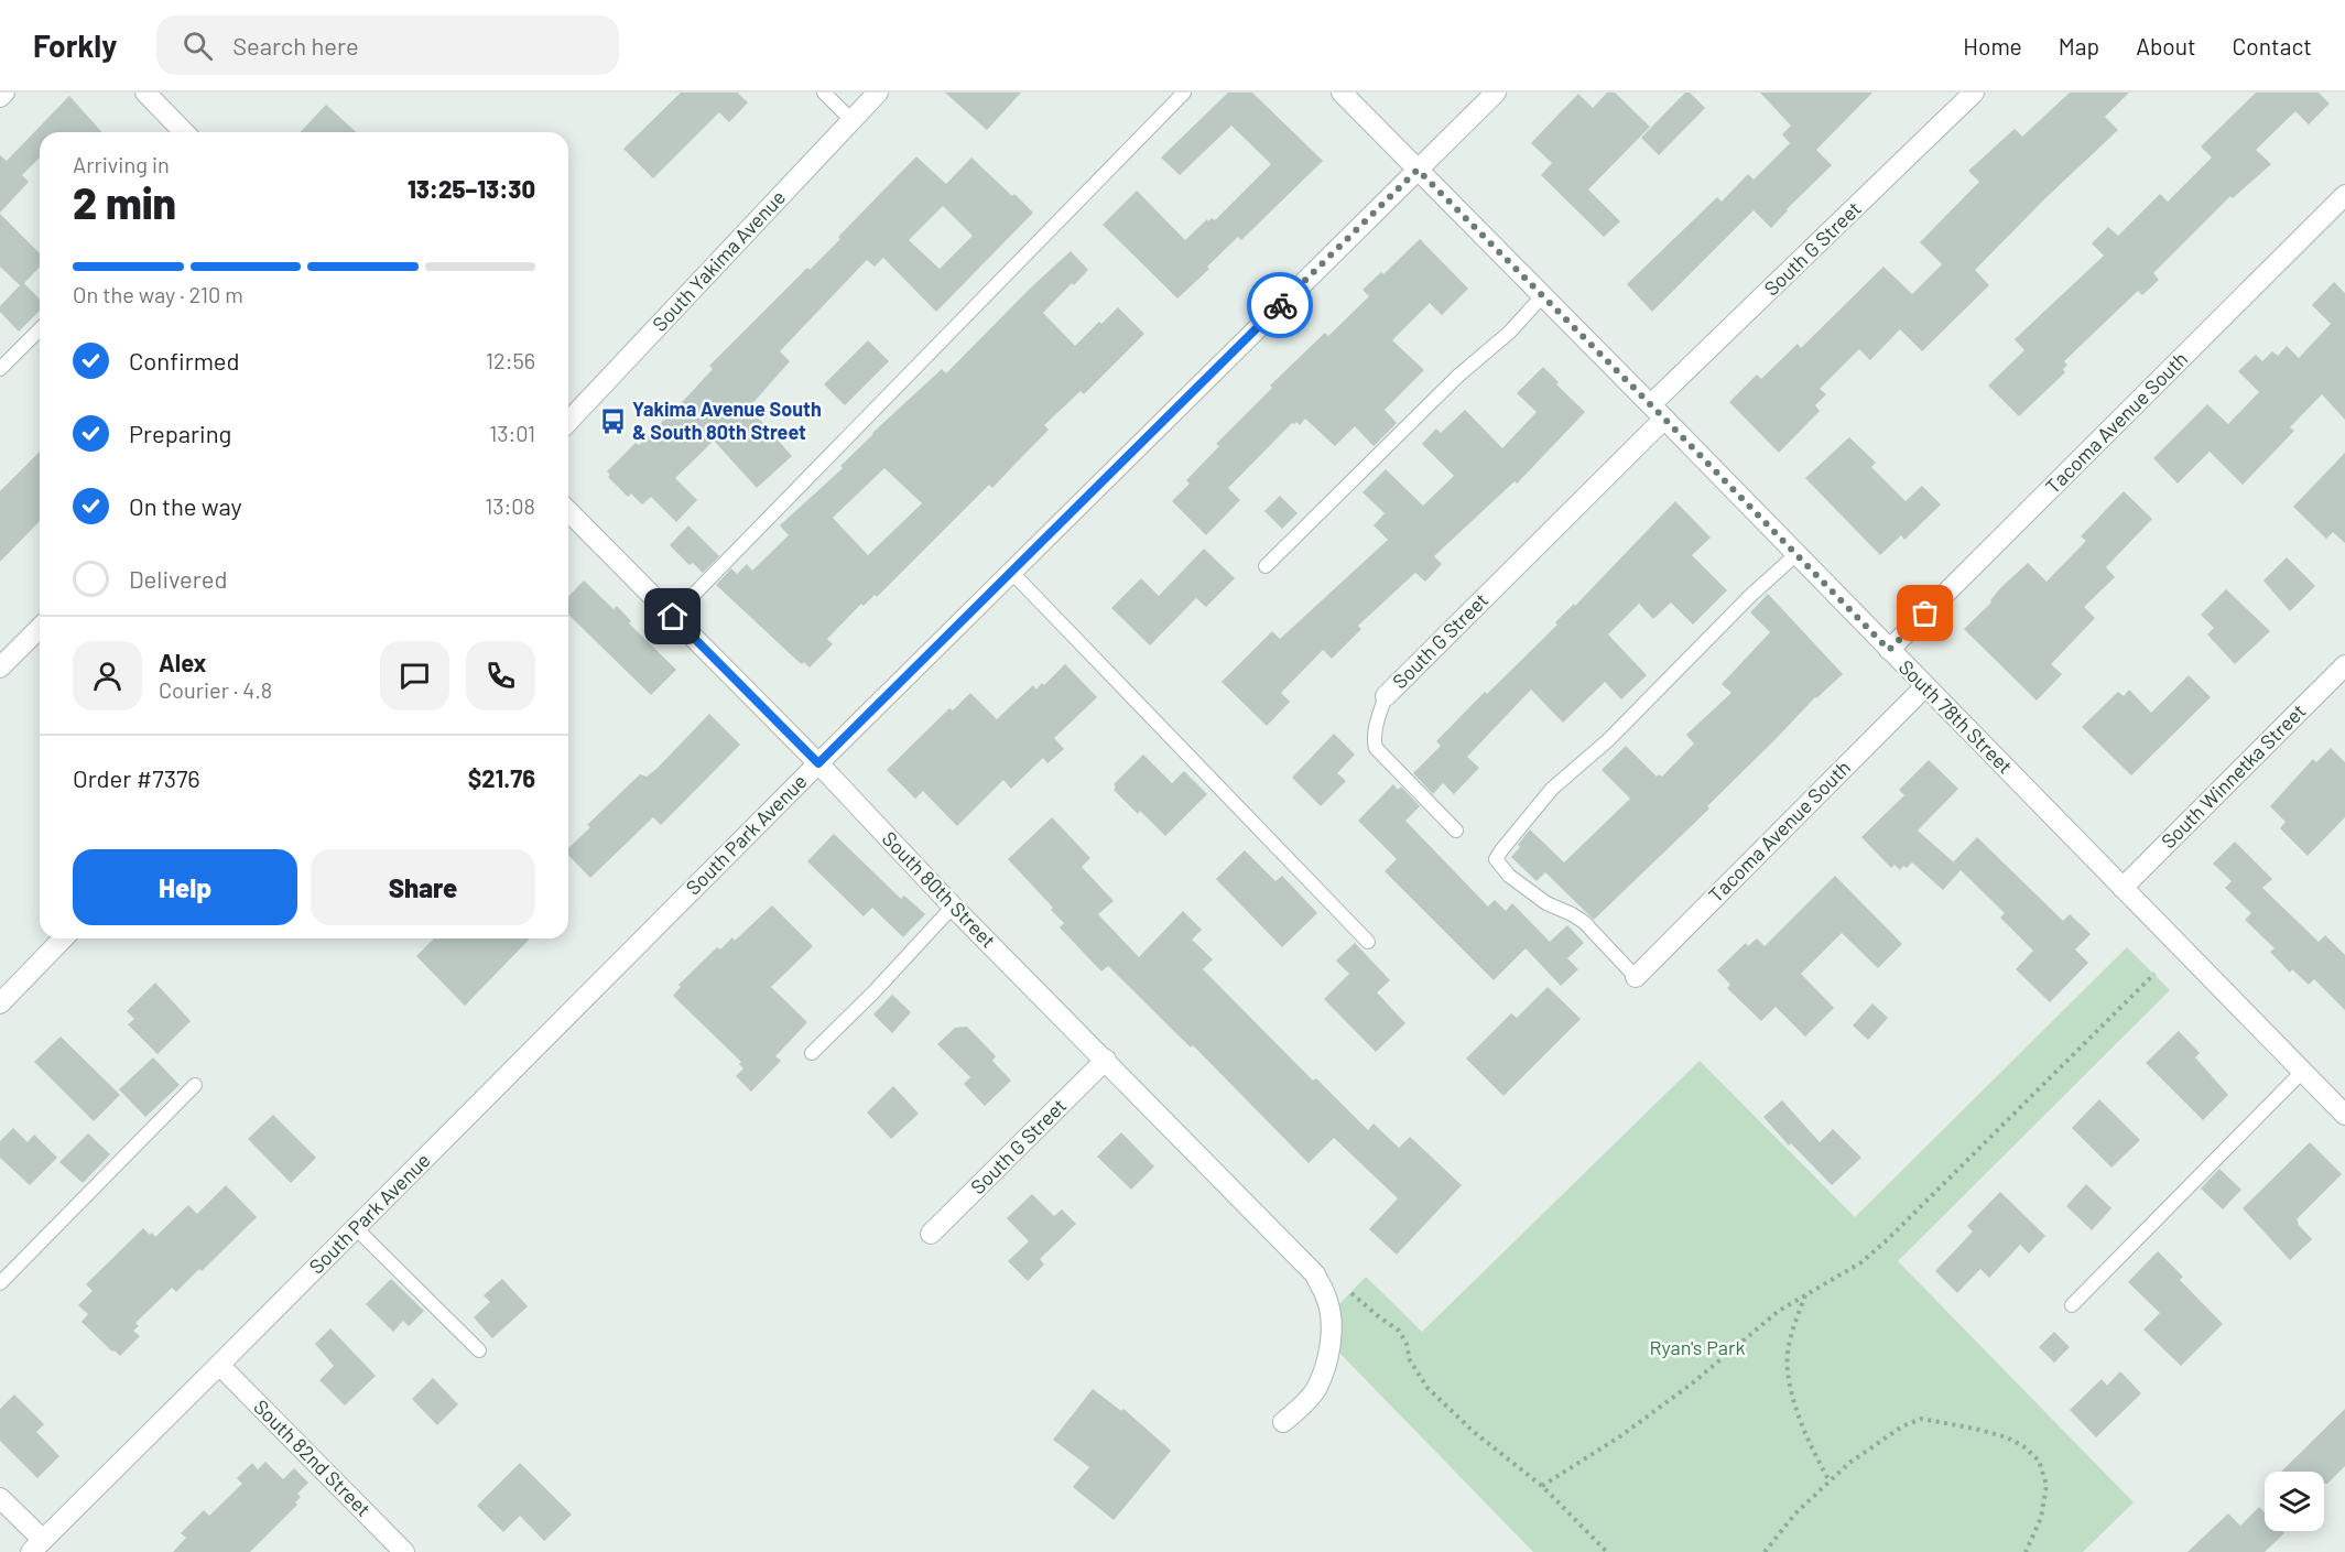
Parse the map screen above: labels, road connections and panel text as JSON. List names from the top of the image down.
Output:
{
  "streets": {
    "street": [
      "South G Street",
      "South Yakima Avenue",
      "Tacoma Avenue South",
      "South 78th Street",
      "South Winnetka Street",
      "South Park Avenue",
      "South 80th Street",
      "South 82nd Street"
    ]
  },
  "crossings": [
    ["South G Street", "South 78th Street"],
    ["South G Street", "South 80th Street"],
    ["Tacoma Avenue South", "South 78th Street"],
    ["South 78th Street", "South Winnetka Street"],
    ["South 78th Street", "South Park Avenue"],
    ["South Park Avenue", "South 80th Street"],
    ["South Park Avenue", "South 82nd Street"]
  ],
  "parks": ["Ryan's Park"],
  "places": {
    "bus stop": ["Yakima Avenue South & South 80th Street"]
  },
  "page": {
    "header": "Forkly",
    "search": "Search here",
    "nav": [
      "Home",
      "Map",
      "About",
      "Contact"
    ],
    "heading": ["2 min", "Arriving in", "13:25–13:30"],
    "panel": [
      "Alex",
      "Courier · 4.8",
      "Order #7376",
      "$21.76"
    ],
    "bar": "On the way · 210 m",
    "list": [
      ["Confirmed", "12:56"],
      ["Preparing", "13:01"],
      ["On the way", "13:08"],
      "Delivered"
    ],
    "buttons": ["Help", "Share"]
  }
}
